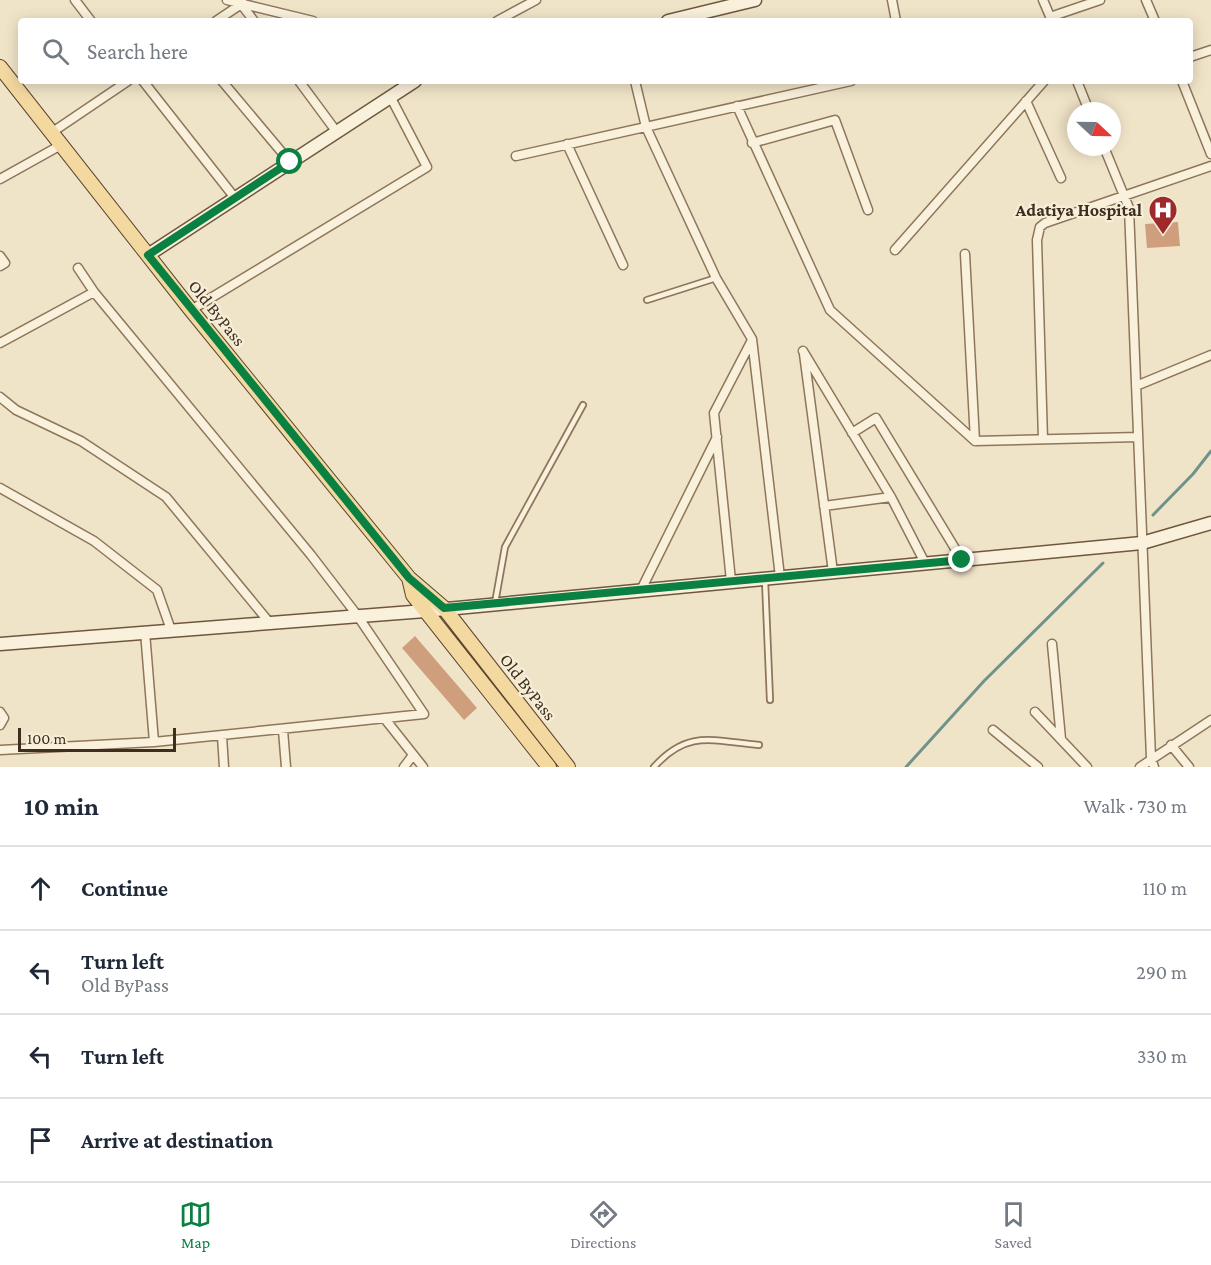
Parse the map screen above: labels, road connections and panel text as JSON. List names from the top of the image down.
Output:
{
  "streets": {
    "main road": ["Old ByPass"]
  },
  "places": {
    "hospital": ["Adatiya Hospital"]
  },
  "scale_bar": "100 m",
  "north": "right",
  "page": {
    "search": "Search here",
    "scale": "100 m",
    "heading": ["10 min", "Walk · 730 m"],
    "list": [
      ["Continue", "110 m"],
      ["Turn left", "Old ByPass", "290 m"],
      ["Turn left", "330 m"],
      "Arrive at destination"
    ],
    "nav": ["Map", "Directions", "Saved"]
  }
}
